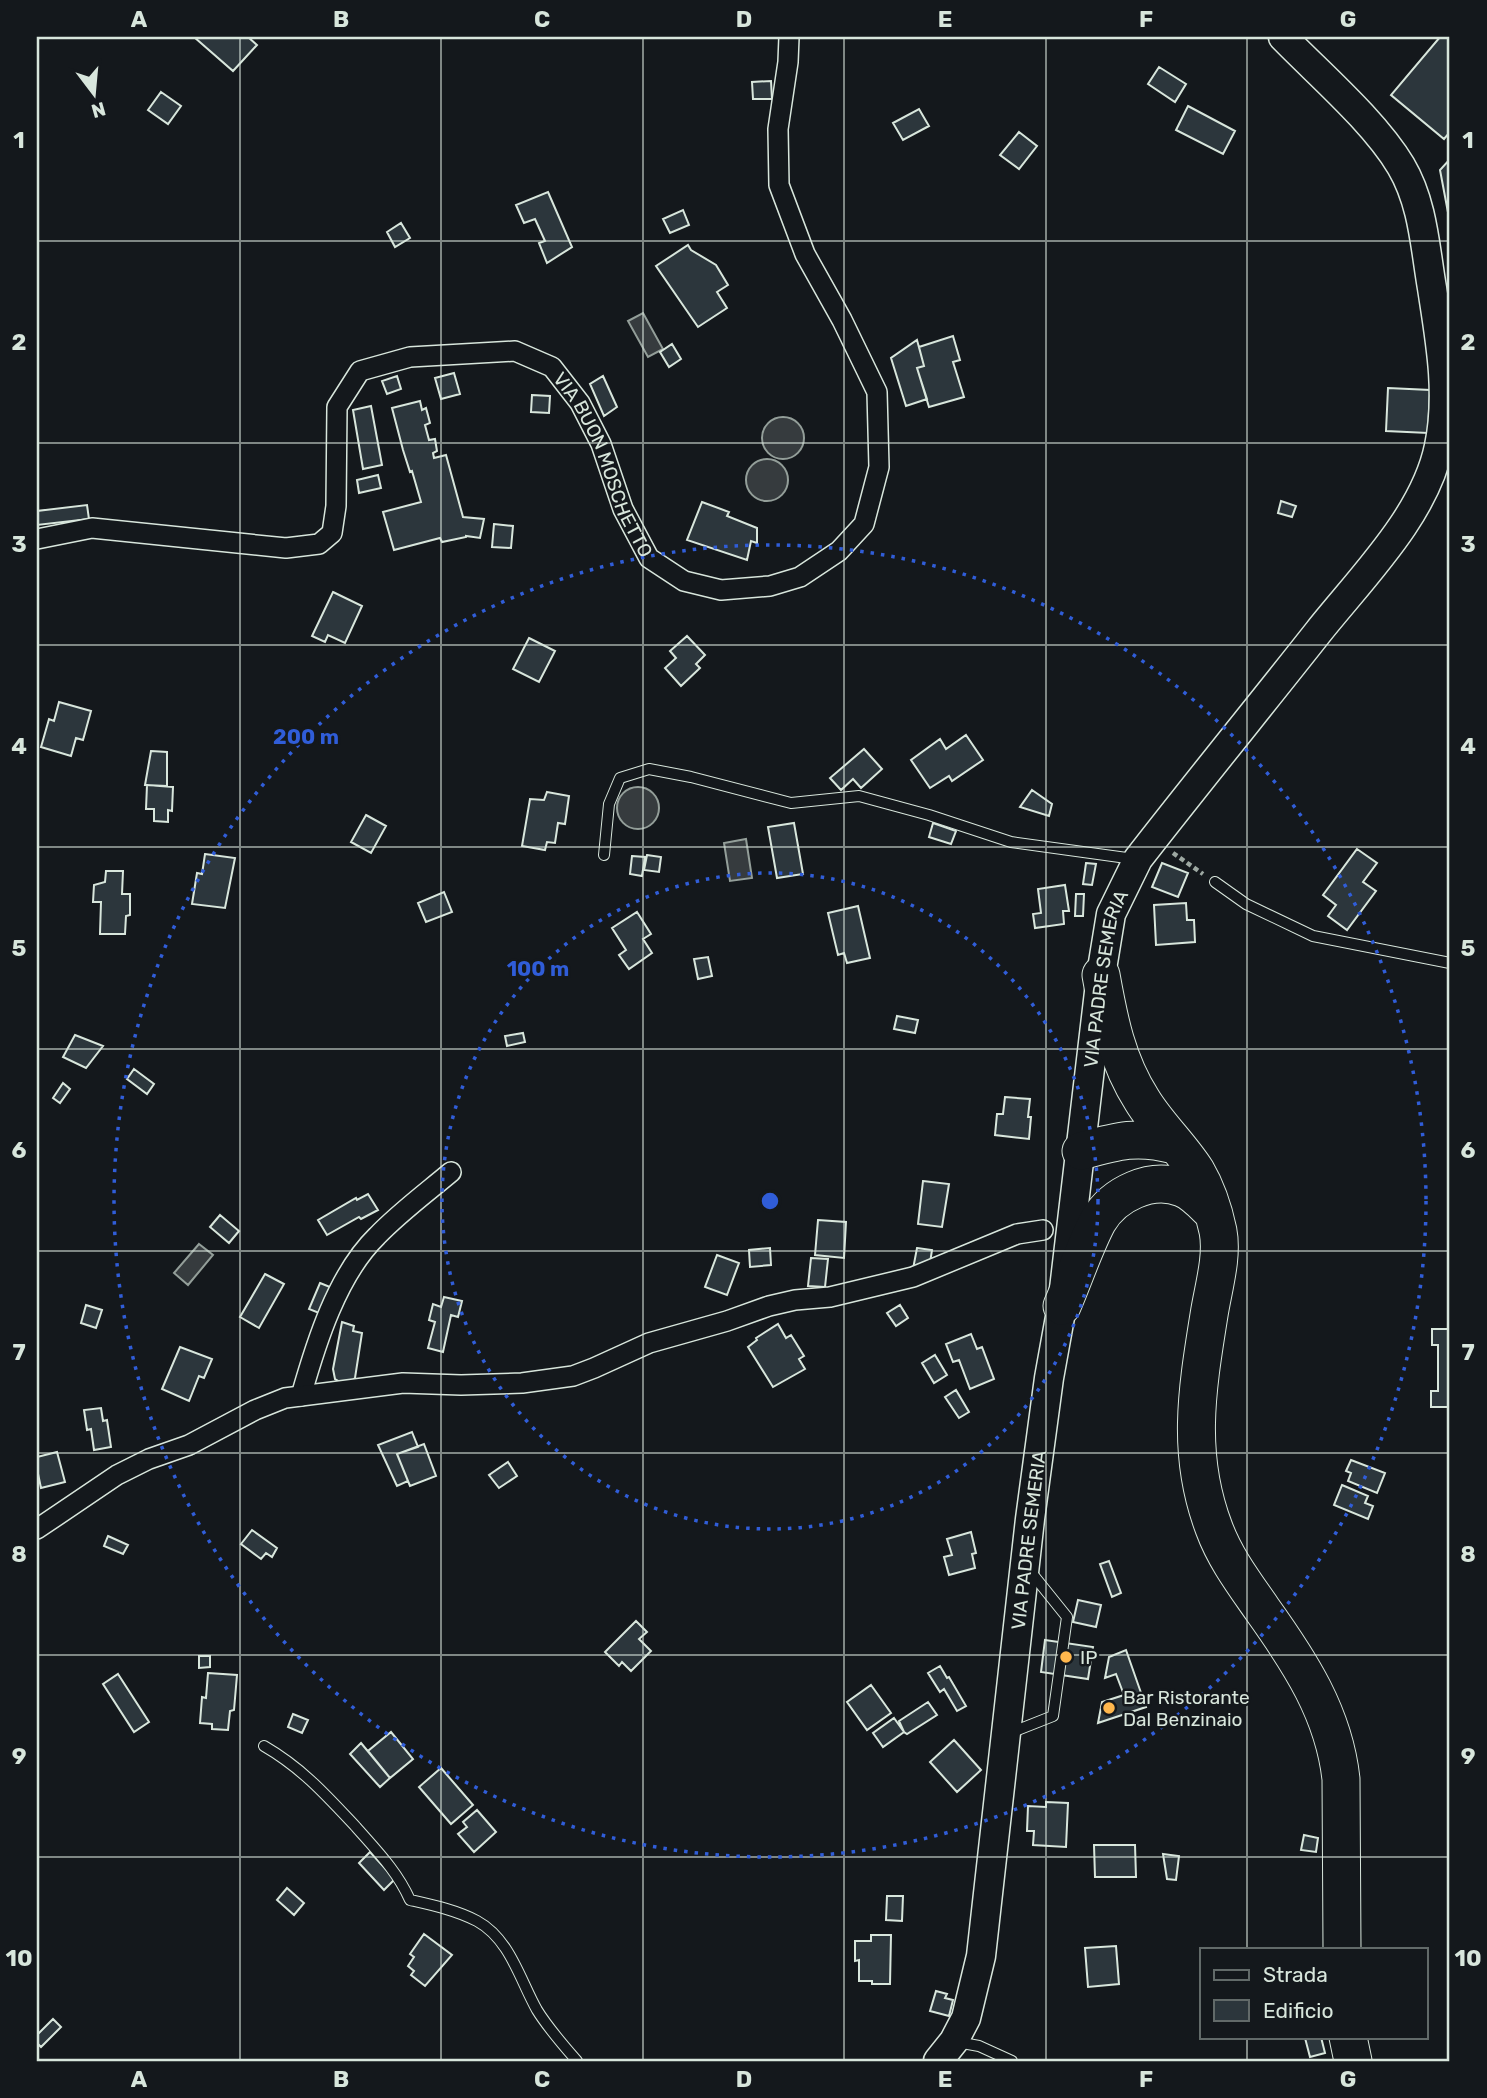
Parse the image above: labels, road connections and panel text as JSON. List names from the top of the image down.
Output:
{
  "streets": {
    "main road": ["VIA PADRE SEMERIA"],
    "street": ["VIA BUON MOSCHETTO"]
  },
  "places": ["IP", "Bar Ristorante Dal Benzinaio"],
  "legend": ["Strada", "Edificio"],
  "north": "bottom",
  "grid": {
    "columns": [
      "A",
      "B",
      "C",
      "D",
      "E",
      "F",
      "G"
    ],
    "rows": [
      "1",
      "2",
      "3",
      "4",
      "5",
      "6",
      "7",
      "8",
      "9",
      "10"
    ]
  },
  "rings": ["200 m", "100 m"]
}
